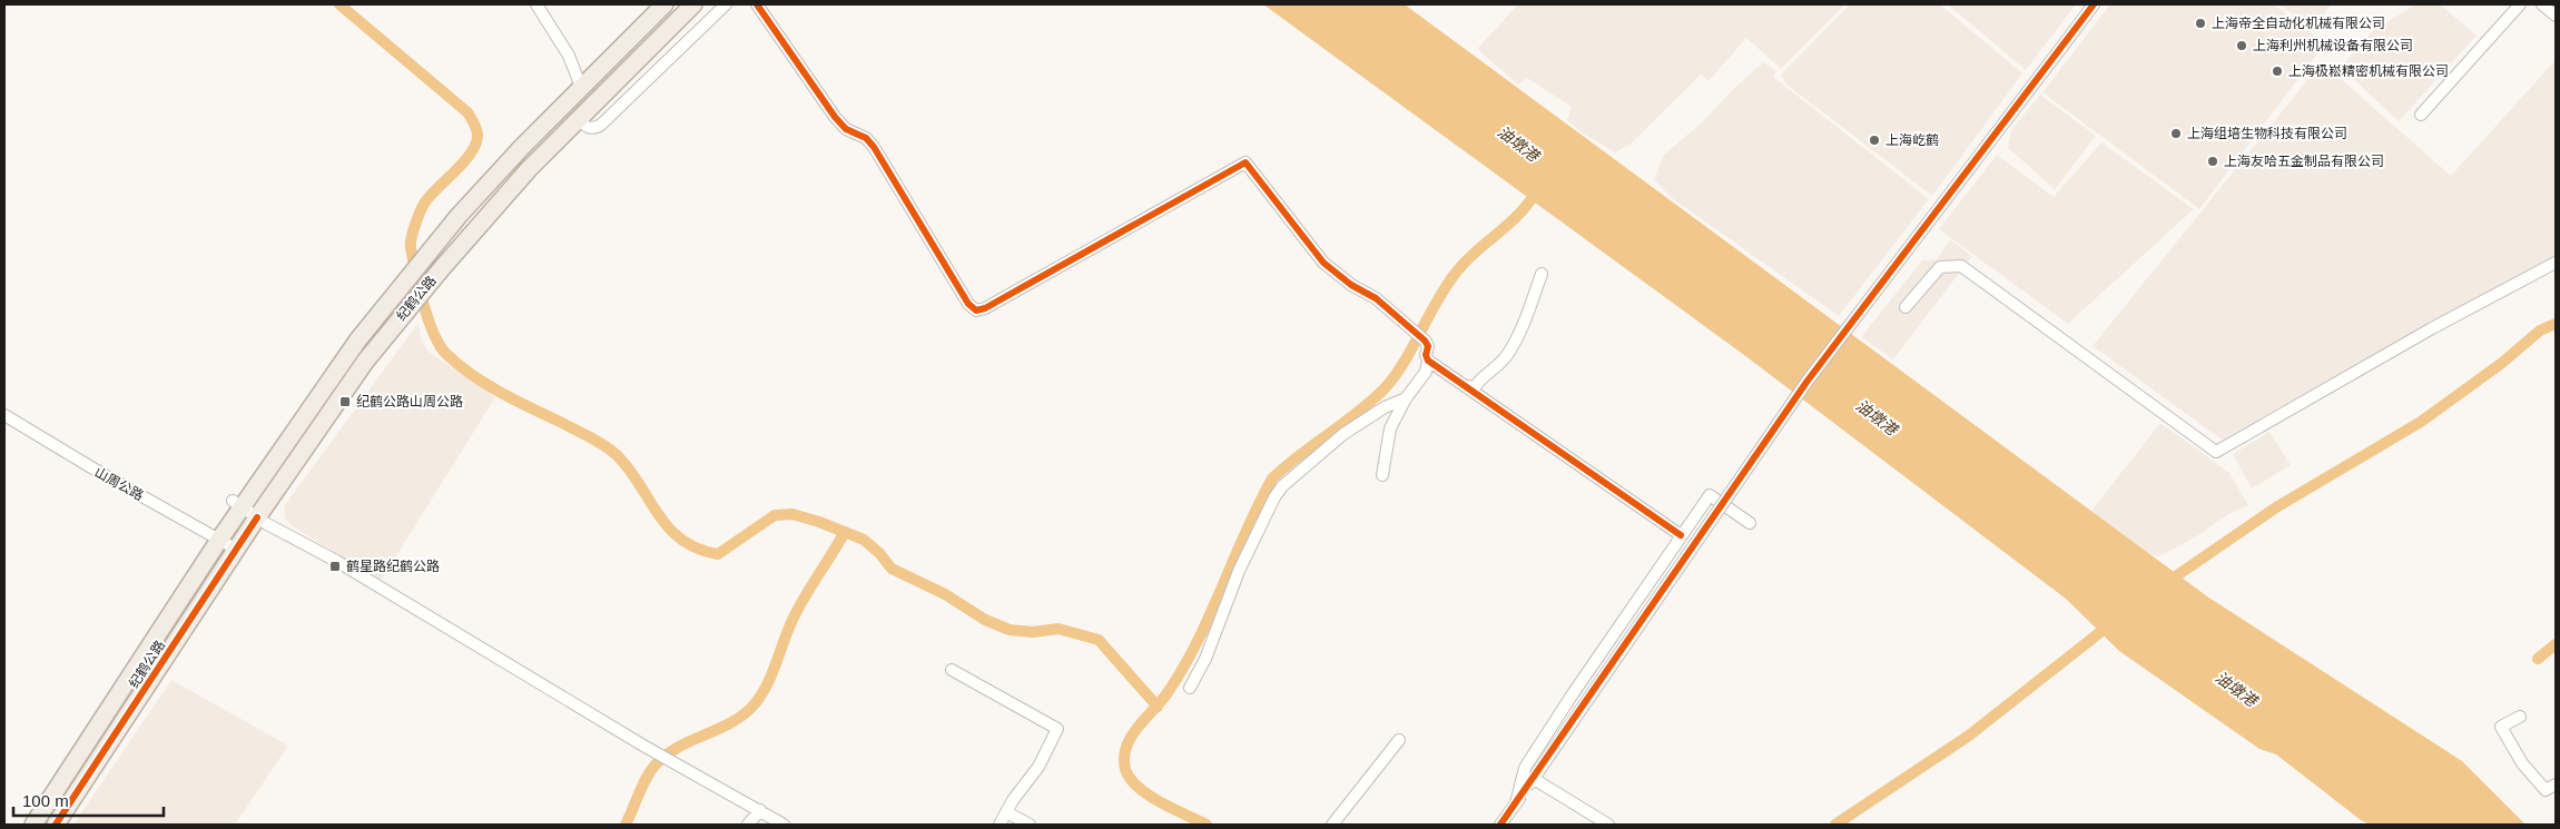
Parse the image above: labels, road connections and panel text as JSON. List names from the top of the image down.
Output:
{
  "streets": {
    "main road": ["纪鹤公路"],
    "street": ["山周公路"]
  },
  "crossings": [
    ["纪鹤公路", "山周公路"]
  ],
  "water": ["油墩港"],
  "places": {
    "other": [
      "上海帝全自动化机械有限公司",
      "上海利州机械设备有限公司",
      "上海极崧精密机械有限公司",
      "上海组培生物科技有限公司",
      "上海屹鹤",
      "上海友哈五金制品有限公司"
    ],
    "transit": ["纪鹤公路山周公路", "鹤星路纪鹤公路"]
  },
  "scale_bar": "100 m"
}
